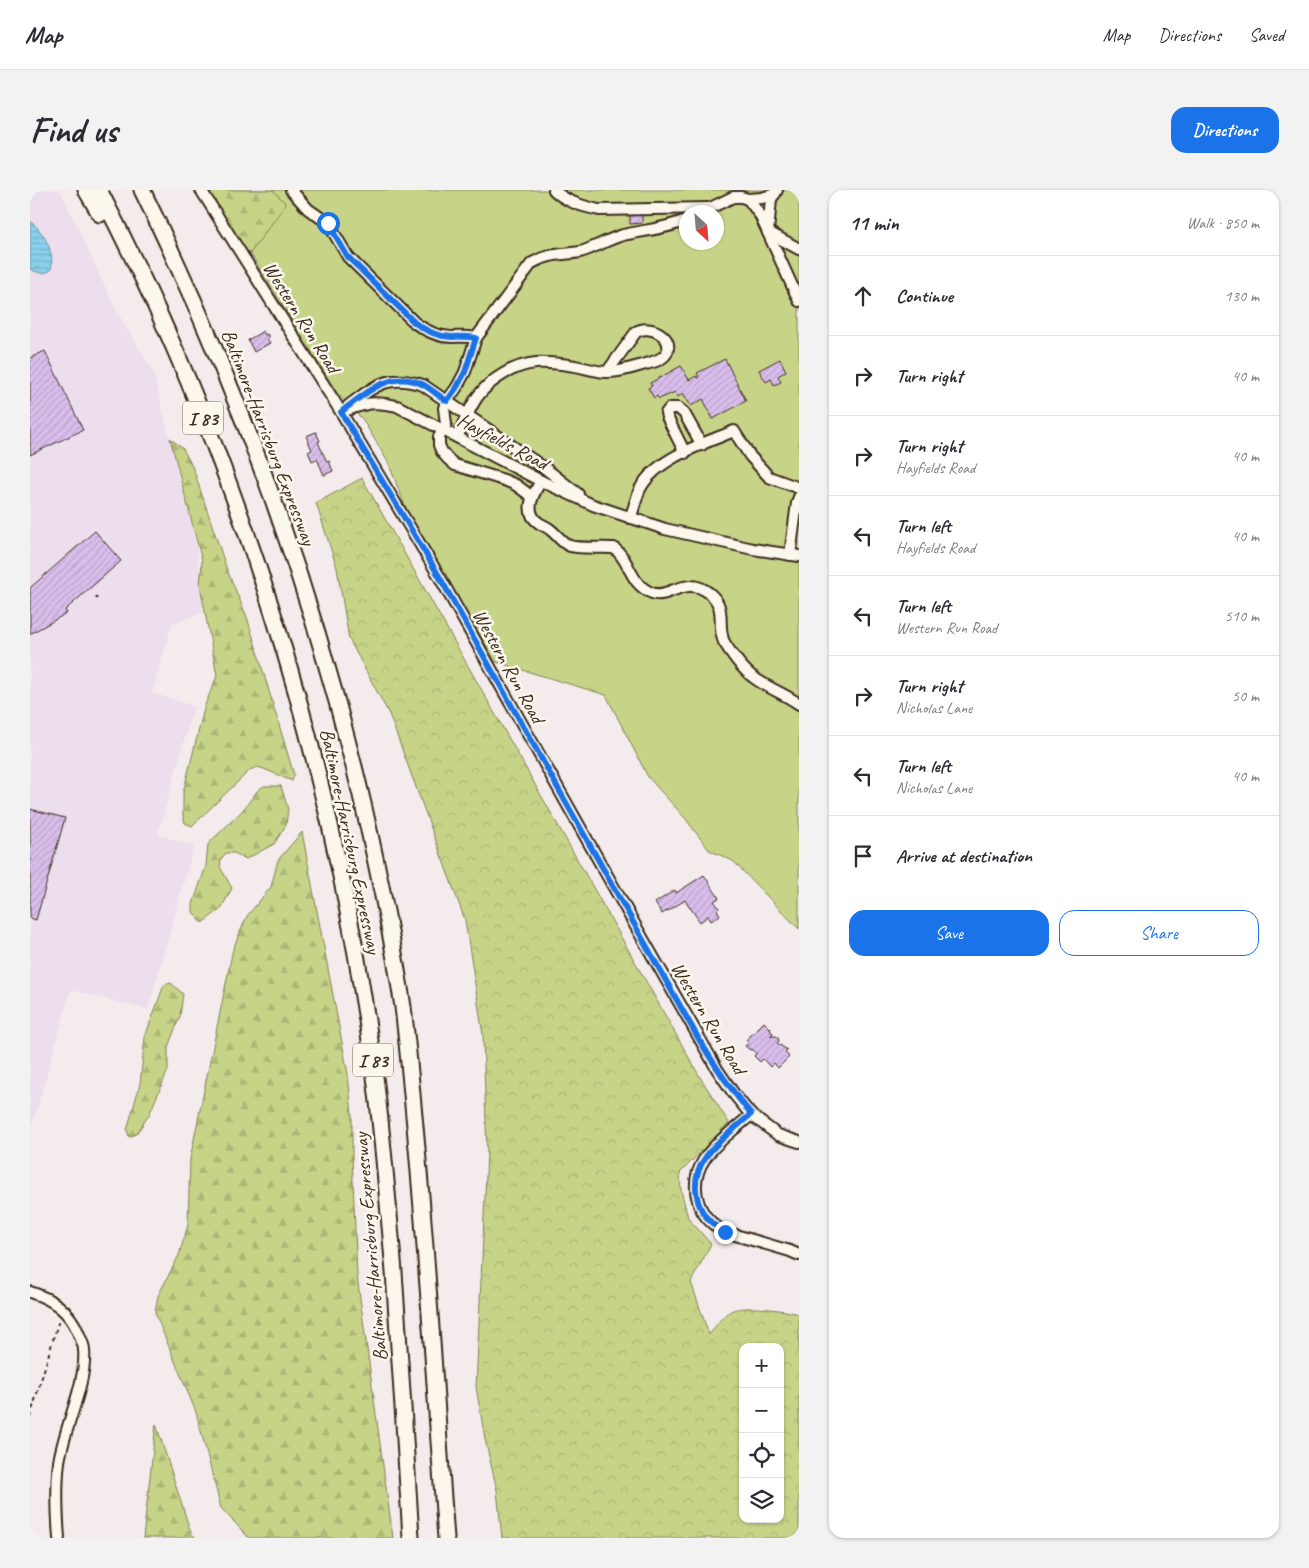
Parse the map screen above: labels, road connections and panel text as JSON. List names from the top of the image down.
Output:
{
  "streets": {
    "highway": ["I 83", "Baltimore-Harrisburg Expressway"],
    "street": ["Western Run Road", "Hayfields Road"]
  },
  "crossings": [
    ["Western Run Road", "Hayfields Road"]
  ],
  "north": "bottom right",
  "page": {
    "header": "Map",
    "nav": ["Map", "Directions", "Saved"],
    "buttons": [
      "Directions",
      ["Save", "Share"]
    ],
    "title": "Find us",
    "heading": ["11 min", "Walk · 850 m"],
    "list": [
      ["Continue", "130 m"],
      ["Turn right", "40 m"],
      ["Turn right", "Hayfields Road", "40 m"],
      ["Turn left", "Hayfields Road", "40 m"],
      ["Turn left", "Western Run Road", "510 m"],
      ["Turn right", "Nicholas Lane", "50 m"],
      ["Turn left", "Nicholas Lane", "40 m"],
      "Arrive at destination"
    ],
    "map_buttons": ["+", "−"]
  }
}
